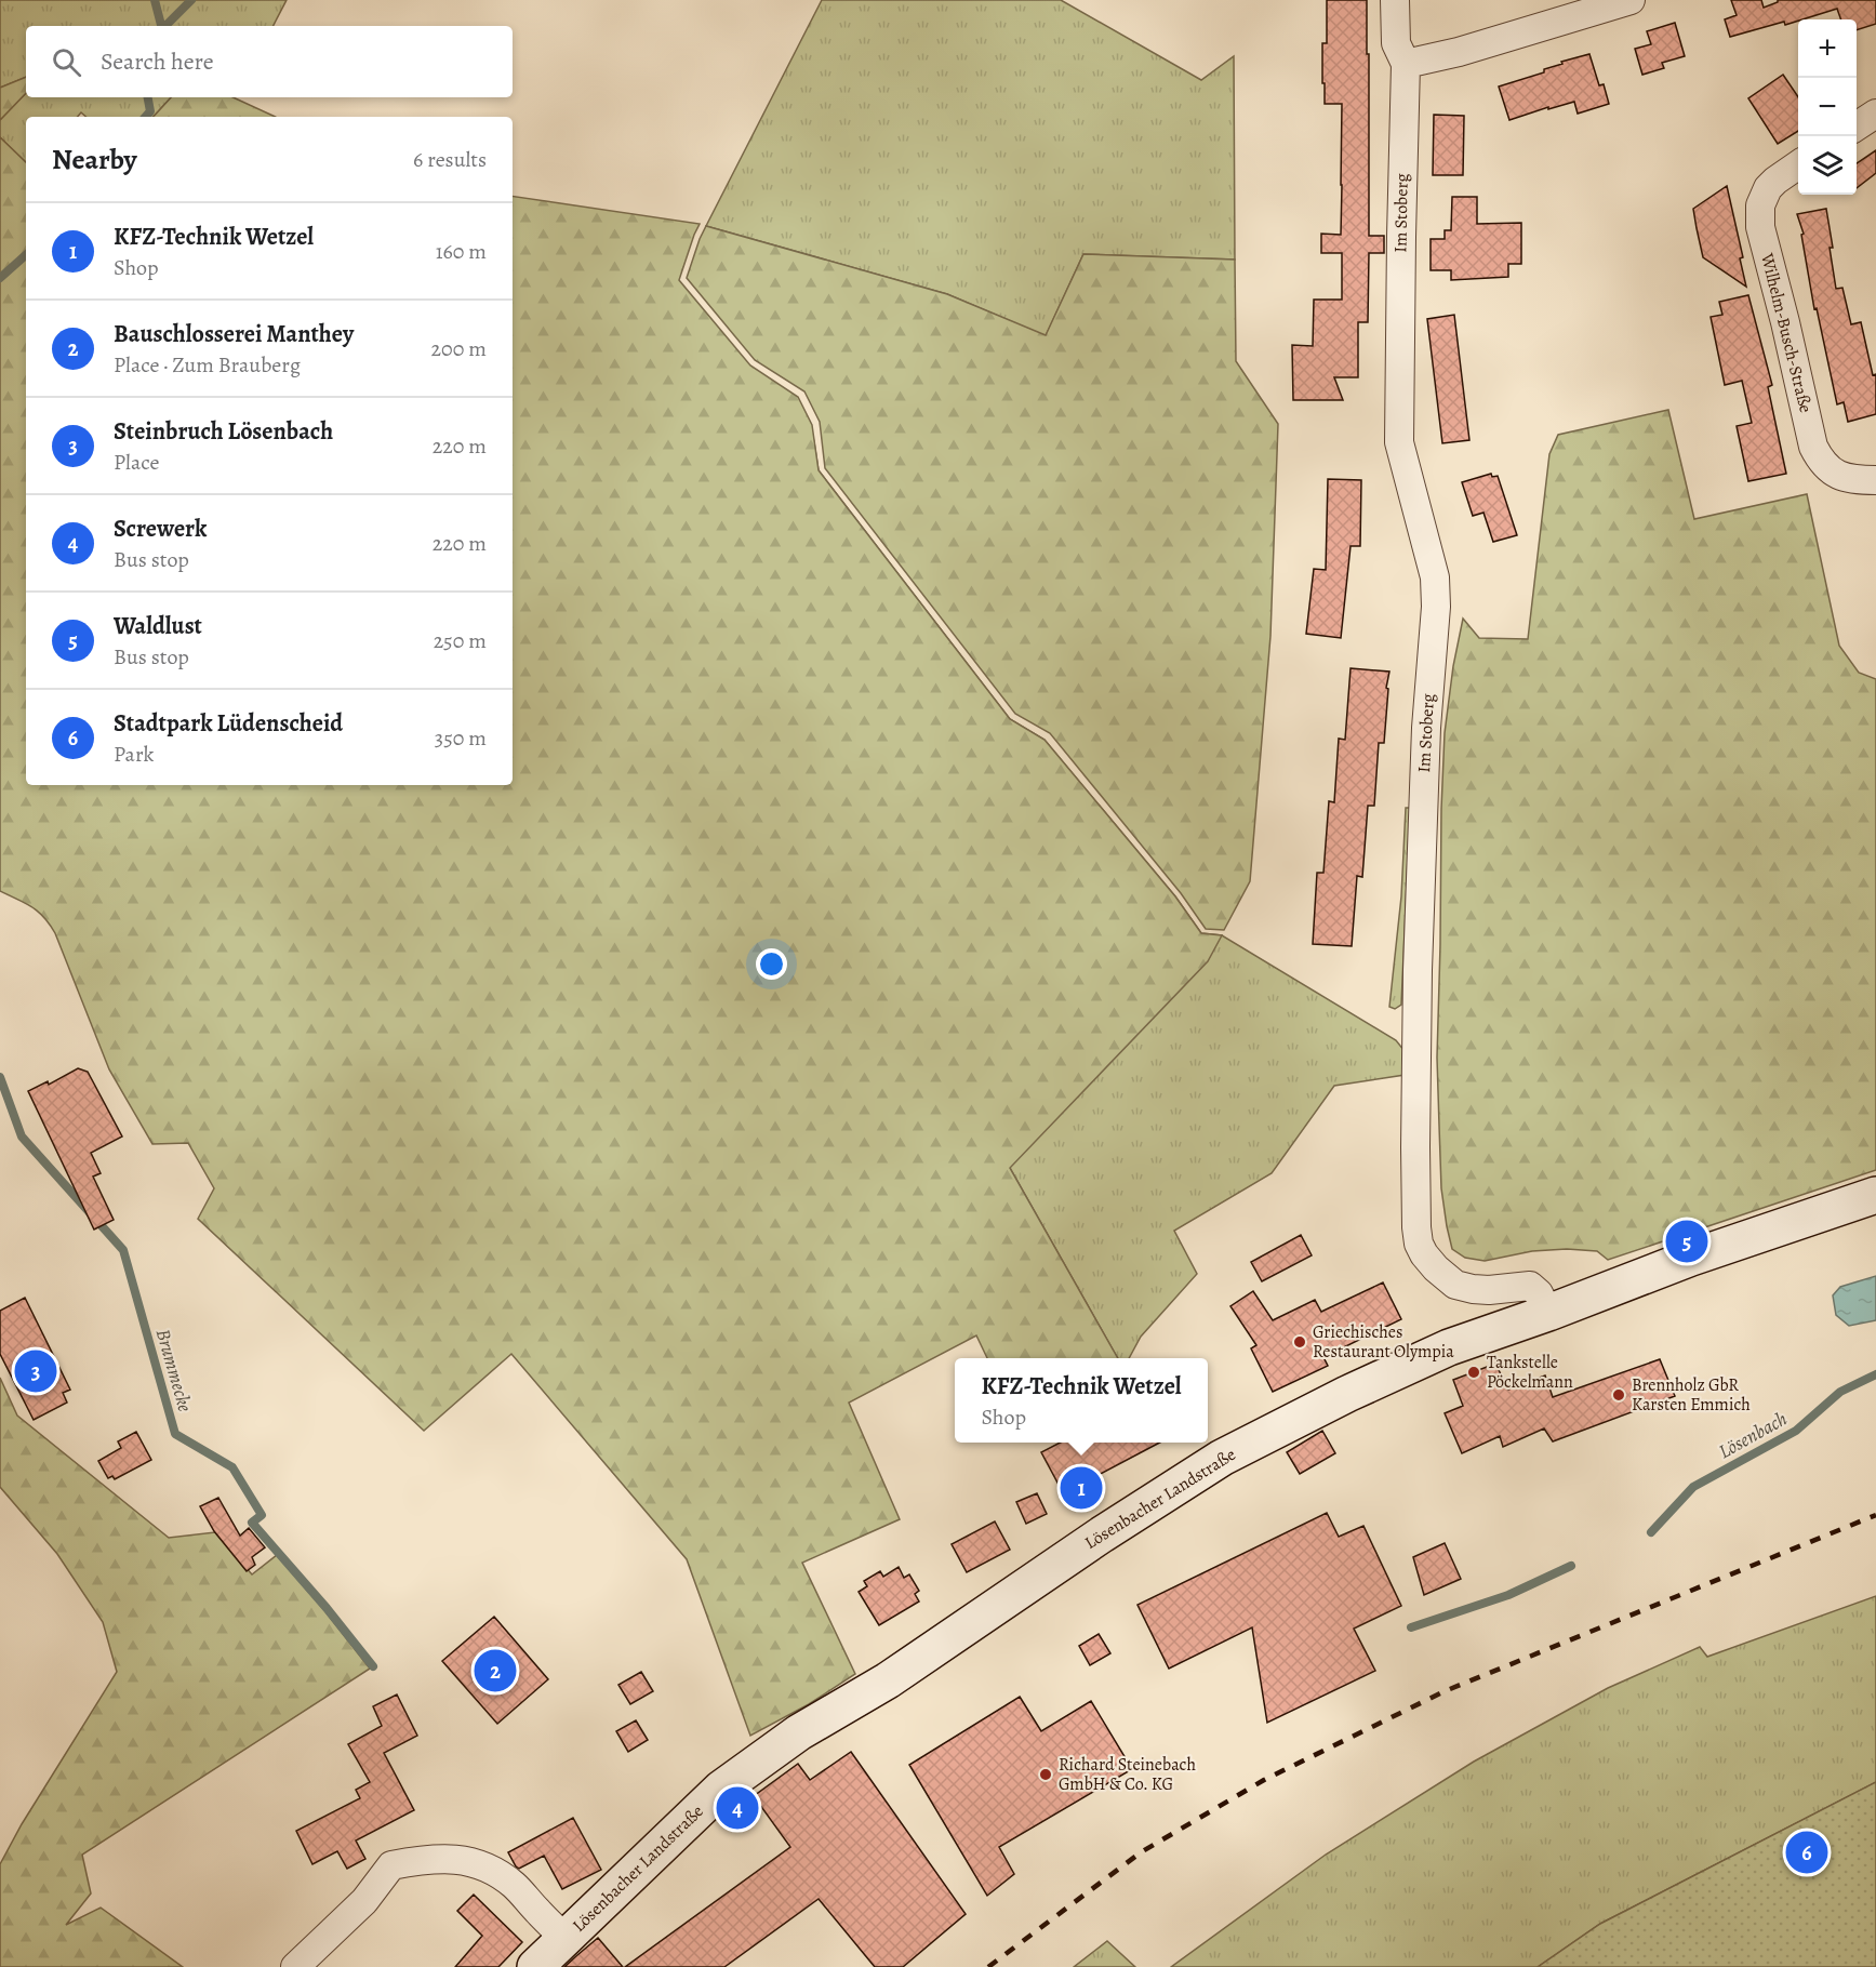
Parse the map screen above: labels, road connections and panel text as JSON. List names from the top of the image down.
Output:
{
  "streets": {
    "main road": ["Lösenbacher Landstraße"],
    "street": ["Im Stoberg", "Wilhelm-Busch-Straße"]
  },
  "crossings": [
    ["Im Stoberg", "Lösenbacher Landstraße"]
  ],
  "water": ["Brummecke", "Lösenbach"],
  "places": [
    "Griechisches Restaurant Olympia",
    "Tankstelle Pöckelmann",
    "Brennholz GbR Karsten Emmich",
    "Richard Steinebach GmbH & Co. KG"
  ],
  "page": {
    "map_buttons": ["+", "−"],
    "search": "Search here",
    "heading": ["Nearby", "6 results"],
    "list": [
      {
        "mark": "1",
        "name": "KFZ-Technik Wetzel",
        "note": "Shop",
        "value": "160 m"
      },
      {
        "mark": "2",
        "name": "Bauschlosserei Manthey",
        "note": "Place · Zum Brauberg",
        "value": "200 m"
      },
      {
        "mark": "3",
        "name": "Steinbruch Lösenbach",
        "note": "Place",
        "value": "220 m"
      },
      {
        "mark": "4",
        "name": "Screwerk",
        "note": "Bus stop",
        "value": "220 m"
      },
      {
        "mark": "5",
        "name": "Waldlust",
        "note": "Bus stop",
        "value": "250 m"
      },
      {
        "mark": "6",
        "name": "Stadtpark Lüdenscheid",
        "note": "Park",
        "value": "350 m"
      }
    ],
    "pins": [
      "5",
      "3",
      "1",
      "2",
      "4",
      "6"
    ],
    "popup": ["KFZ-Technik Wetzel", "Shop"]
  }
}
